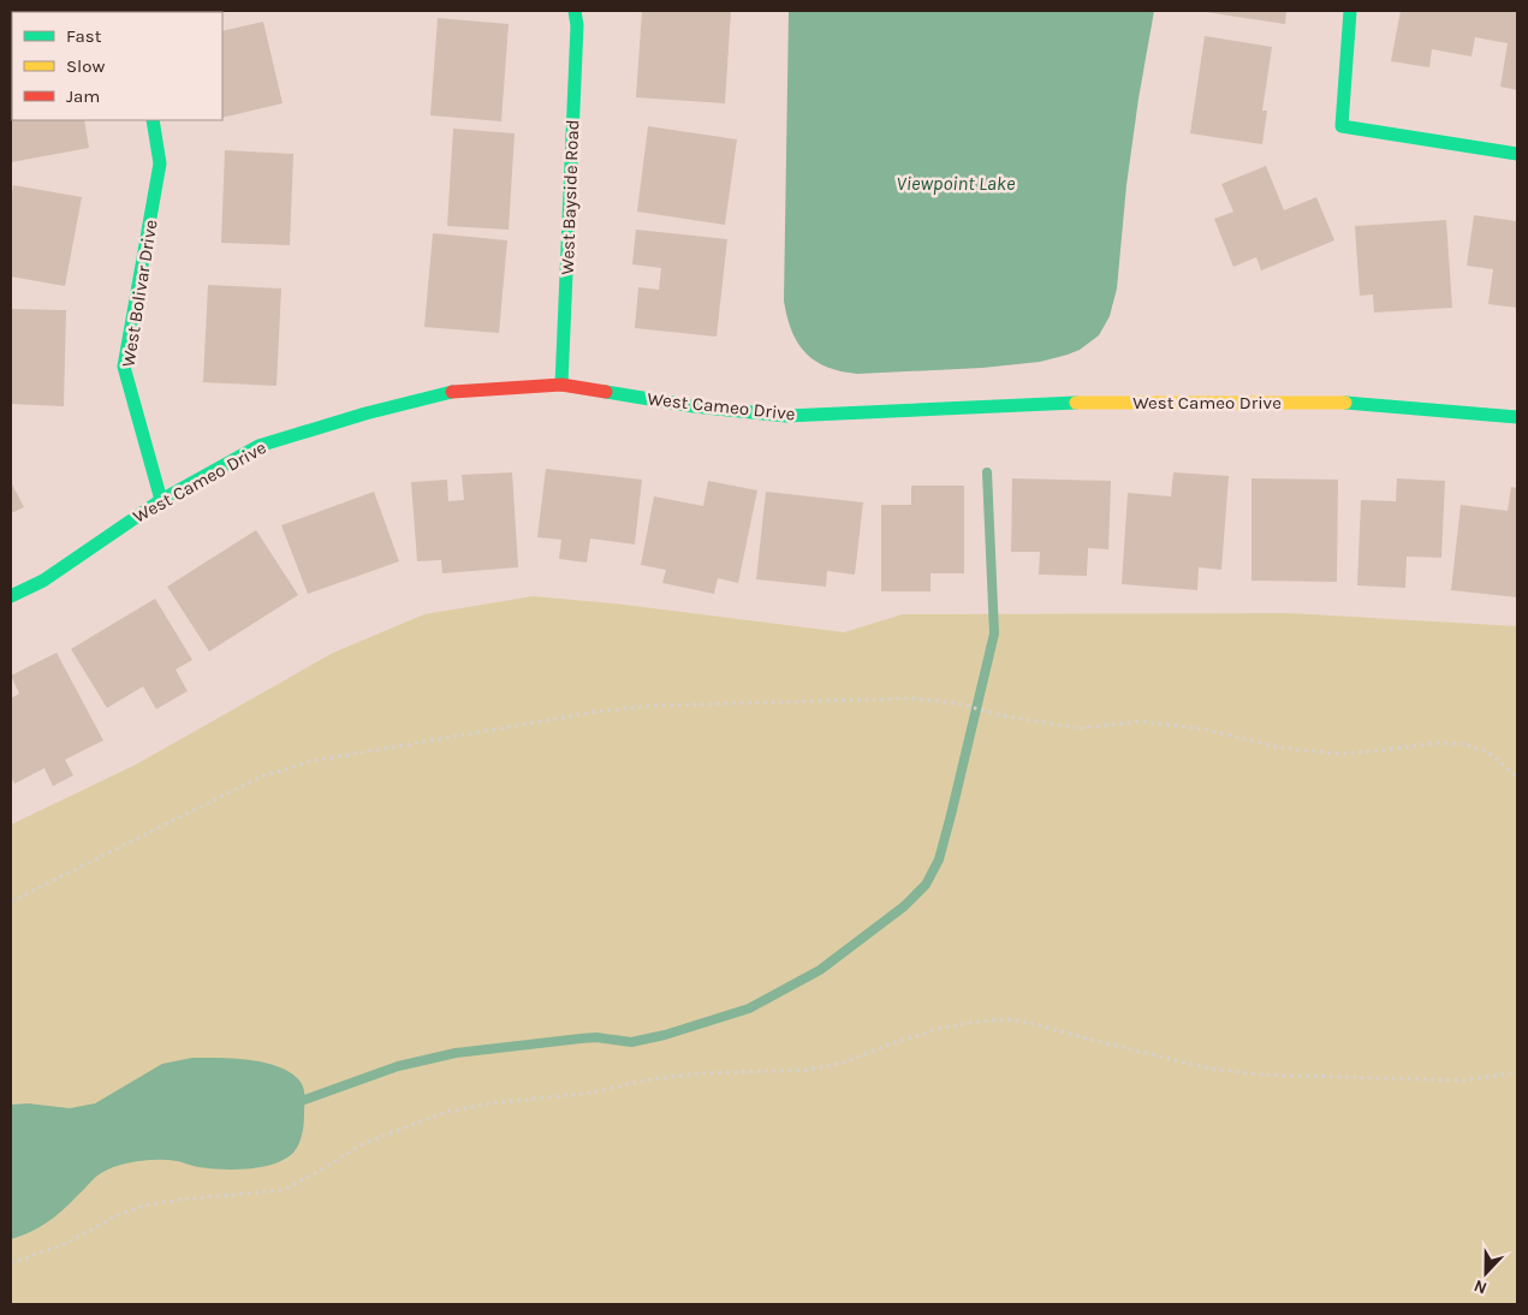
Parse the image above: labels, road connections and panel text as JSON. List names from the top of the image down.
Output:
{
  "streets": {
    "street": ["West Bayside Road", "West Bolivar Drive", "West Cameo Drive"]
  },
  "crossings": [
    ["West Bayside Road", "West Cameo Drive"],
    ["West Bolivar Drive", "West Cameo Drive"]
  ],
  "water": ["Viewpoint Lake"],
  "legend": ["Fast", "Slow", "Jam"],
  "north": "bottom"
}
